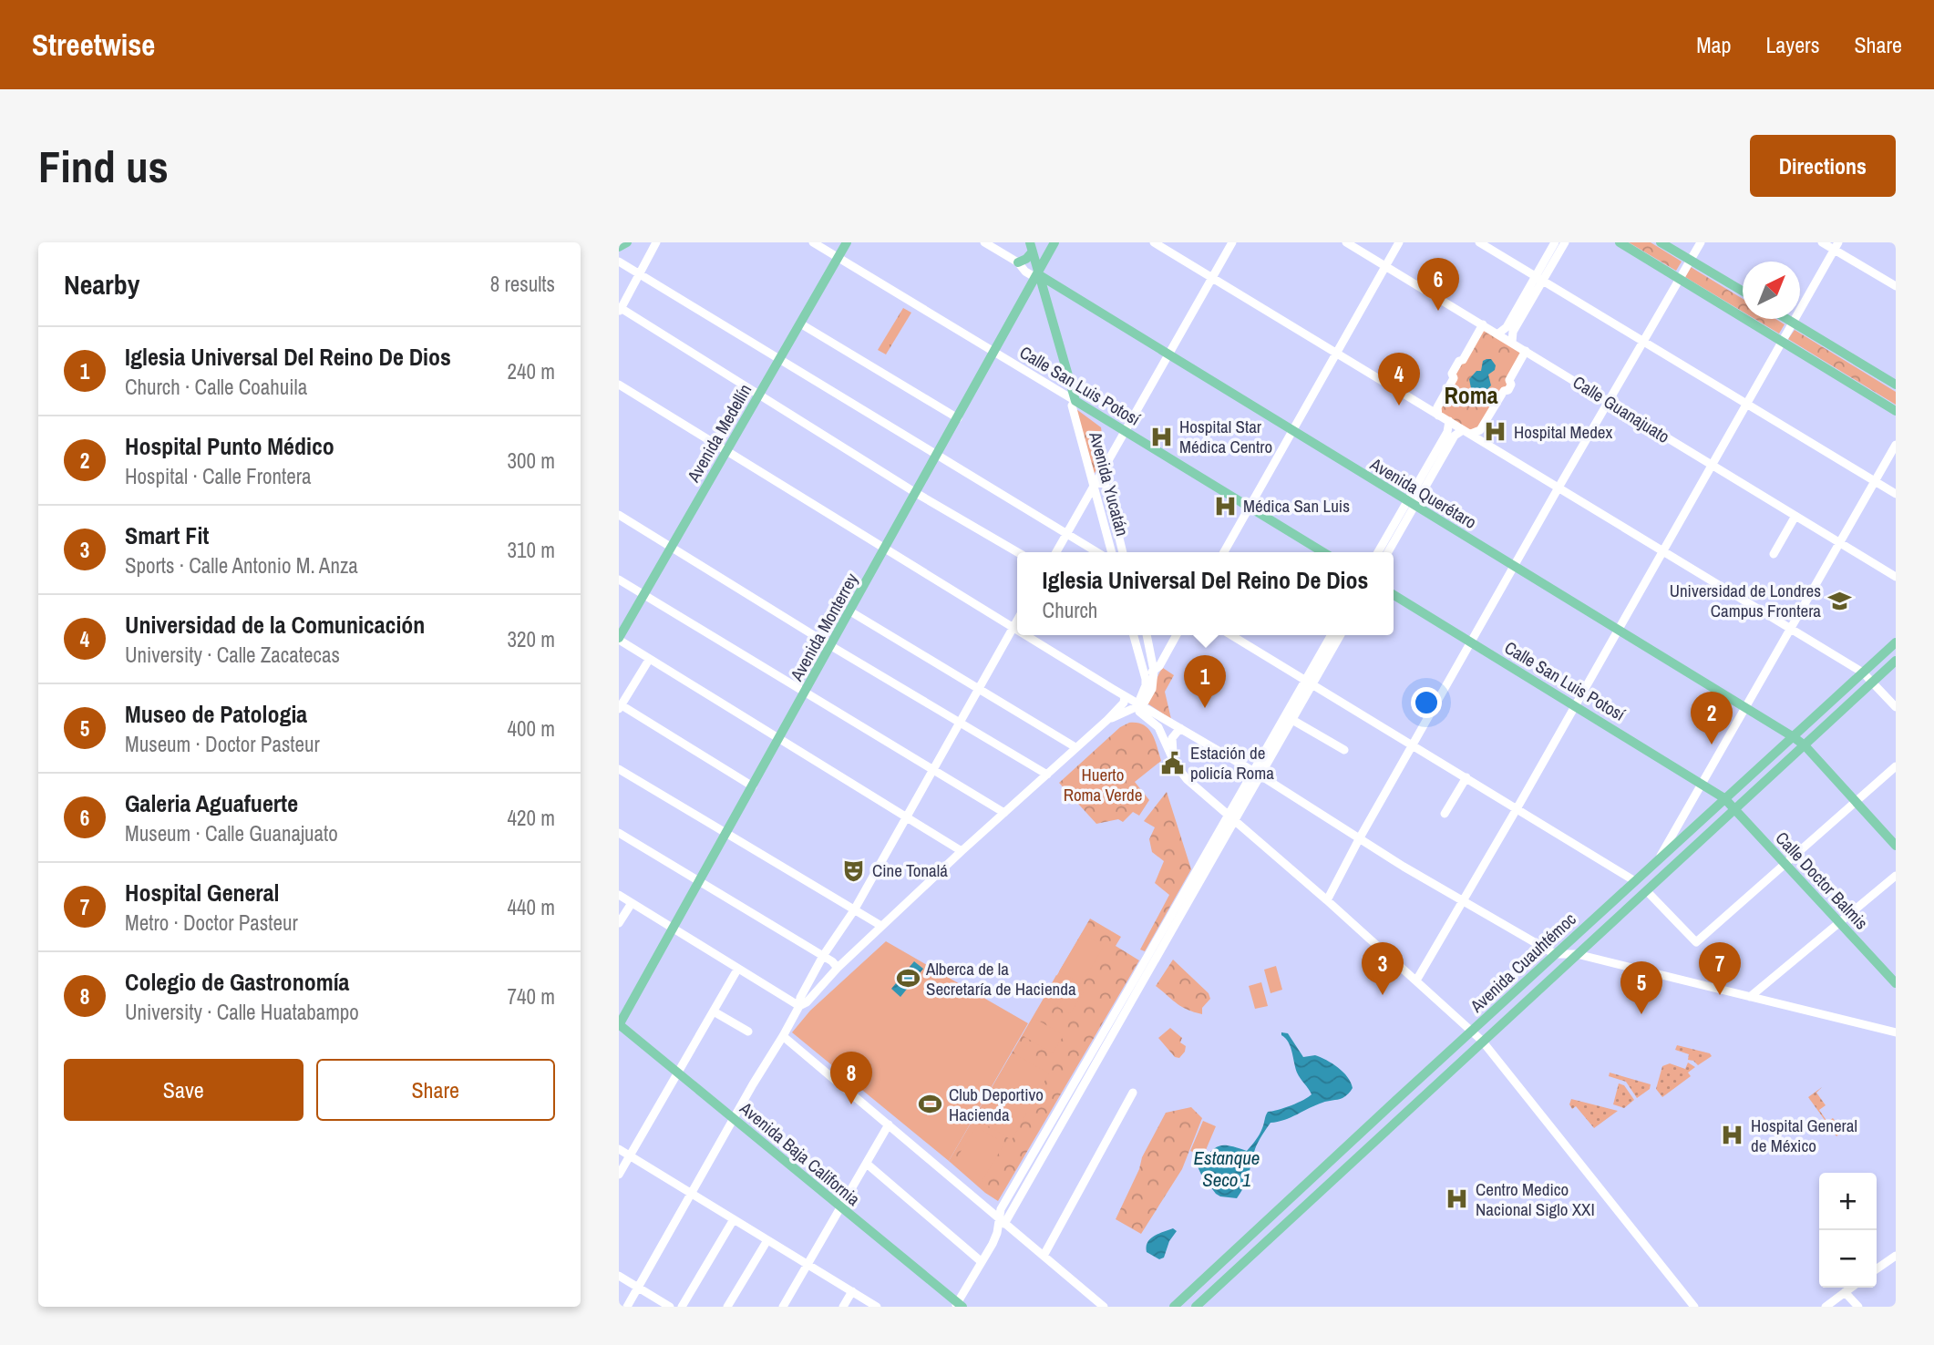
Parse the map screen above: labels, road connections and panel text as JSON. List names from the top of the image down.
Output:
{
  "streets": {
    "main road": [
      "Calle San Luis Potosí",
      "Avenida Medellín",
      "Avenida Yucatán",
      "Avenida Querétaro",
      "Avenida Monterrey",
      "Calle Doctor Balmis",
      "Avenida Cuauhtémoc",
      "Avenida Baja California"
    ],
    "street": ["Calle Guanajuato"]
  },
  "crossings": [
    ["Calle San Luis Potosí", "Avenida Medellín"],
    ["Calle San Luis Potosí", "Avenida Yucatán"],
    ["Calle San Luis Potosí", "Avenida Monterrey"],
    ["Calle San Luis Potosí", "Calle Doctor Balmis"],
    ["Calle San Luis Potosí", "Avenida Cuauhtémoc"],
    ["Avenida Yucatán", "Avenida Querétaro"],
    ["Avenida Yucatán", "Avenida Monterrey"],
    ["Avenida Querétaro", "Avenida Monterrey"],
    ["Avenida Querétaro", "Avenida Cuauhtémoc"],
    ["Avenida Monterrey", "Avenida Baja California"],
    ["Calle Doctor Balmis", "Avenida Cuauhtémoc"]
  ],
  "districts": ["Roma"],
  "water": ["Estanque Seco 1"],
  "parks": ["Huerto Roma Verde"],
  "places": {
    "hospital": [
      "Hospital Medex",
      "Hospital Star Médica Centro",
      "Médica San Luis",
      "Hospital General de México",
      "Centro Medico Nacional Siglo XXI"
    ],
    "school or university": ["Universidad de Londres Campus Frontera"],
    "public building": ["Estación de policía Roma"],
    "theatre": ["Cine Tonalá"],
    "sports": ["Alberca de la Secretaría de Hacienda", "Club Deportivo Hacienda"]
  },
  "north": "top right",
  "page": {
    "header": "Streetwise",
    "nav": ["Map", "Layers", "Share"],
    "buttons": [
      "Directions",
      ["Save", "Share"]
    ],
    "title": "Find us",
    "heading": ["Nearby", "8 results"],
    "pins": [
      "6",
      "4",
      "1",
      "2",
      "3",
      "7",
      "5",
      "8"
    ],
    "list": [
      {
        "mark": "1",
        "name": "Iglesia Universal Del Reino De Dios",
        "note": "Church · Calle Coahuila",
        "value": "240 m"
      },
      {
        "mark": "2",
        "name": "Hospital Punto Médico",
        "note": "Hospital · Calle Frontera",
        "value": "300 m"
      },
      {
        "mark": "3",
        "name": "Smart Fit",
        "note": "Sports · Calle Antonio M. Anza",
        "value": "310 m"
      },
      {
        "mark": "4",
        "name": "Universidad de la Comunicación",
        "note": "University · Calle Zacatecas",
        "value": "320 m"
      },
      {
        "mark": "5",
        "name": "Museo de Patologia",
        "note": "Museum · Doctor Pasteur",
        "value": "400 m"
      },
      {
        "mark": "6",
        "name": "Galeria Aguafuerte",
        "note": "Museum · Calle Guanajuato",
        "value": "420 m"
      },
      {
        "mark": "7",
        "name": "Hospital General",
        "note": "Metro · Doctor Pasteur",
        "value": "440 m"
      },
      {
        "mark": "8",
        "name": "Colegio de Gastronomía",
        "note": "University · Calle Huatabampo",
        "value": "740 m"
      }
    ],
    "popup": ["Iglesia Universal Del Reino De Dios", "Church"],
    "map_buttons": ["+", "−"]
  }
}
